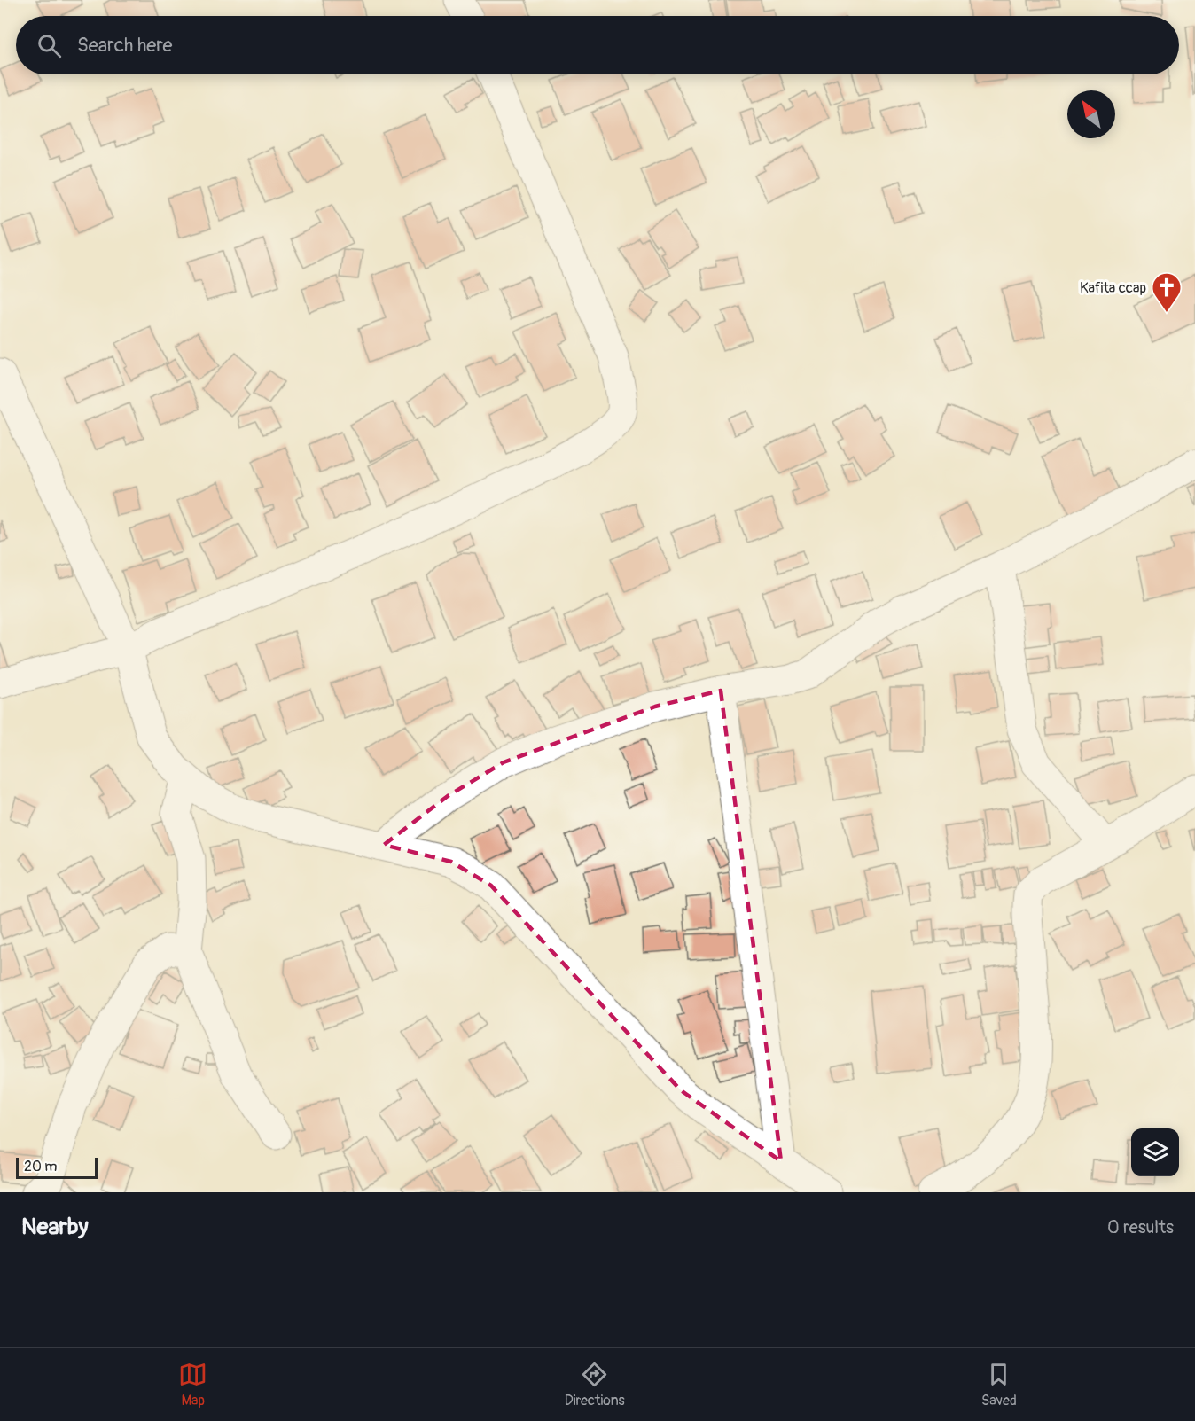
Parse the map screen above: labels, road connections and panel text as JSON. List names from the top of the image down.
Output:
{
  "places": {
    "church": ["Kafita ccap"]
  },
  "scale_bar": "20 m",
  "north": "top left",
  "page": {
    "search": "Search here",
    "scale": "20 m",
    "heading": ["Nearby", "0 results"],
    "nav": ["Map", "Directions", "Saved"]
  }
}
